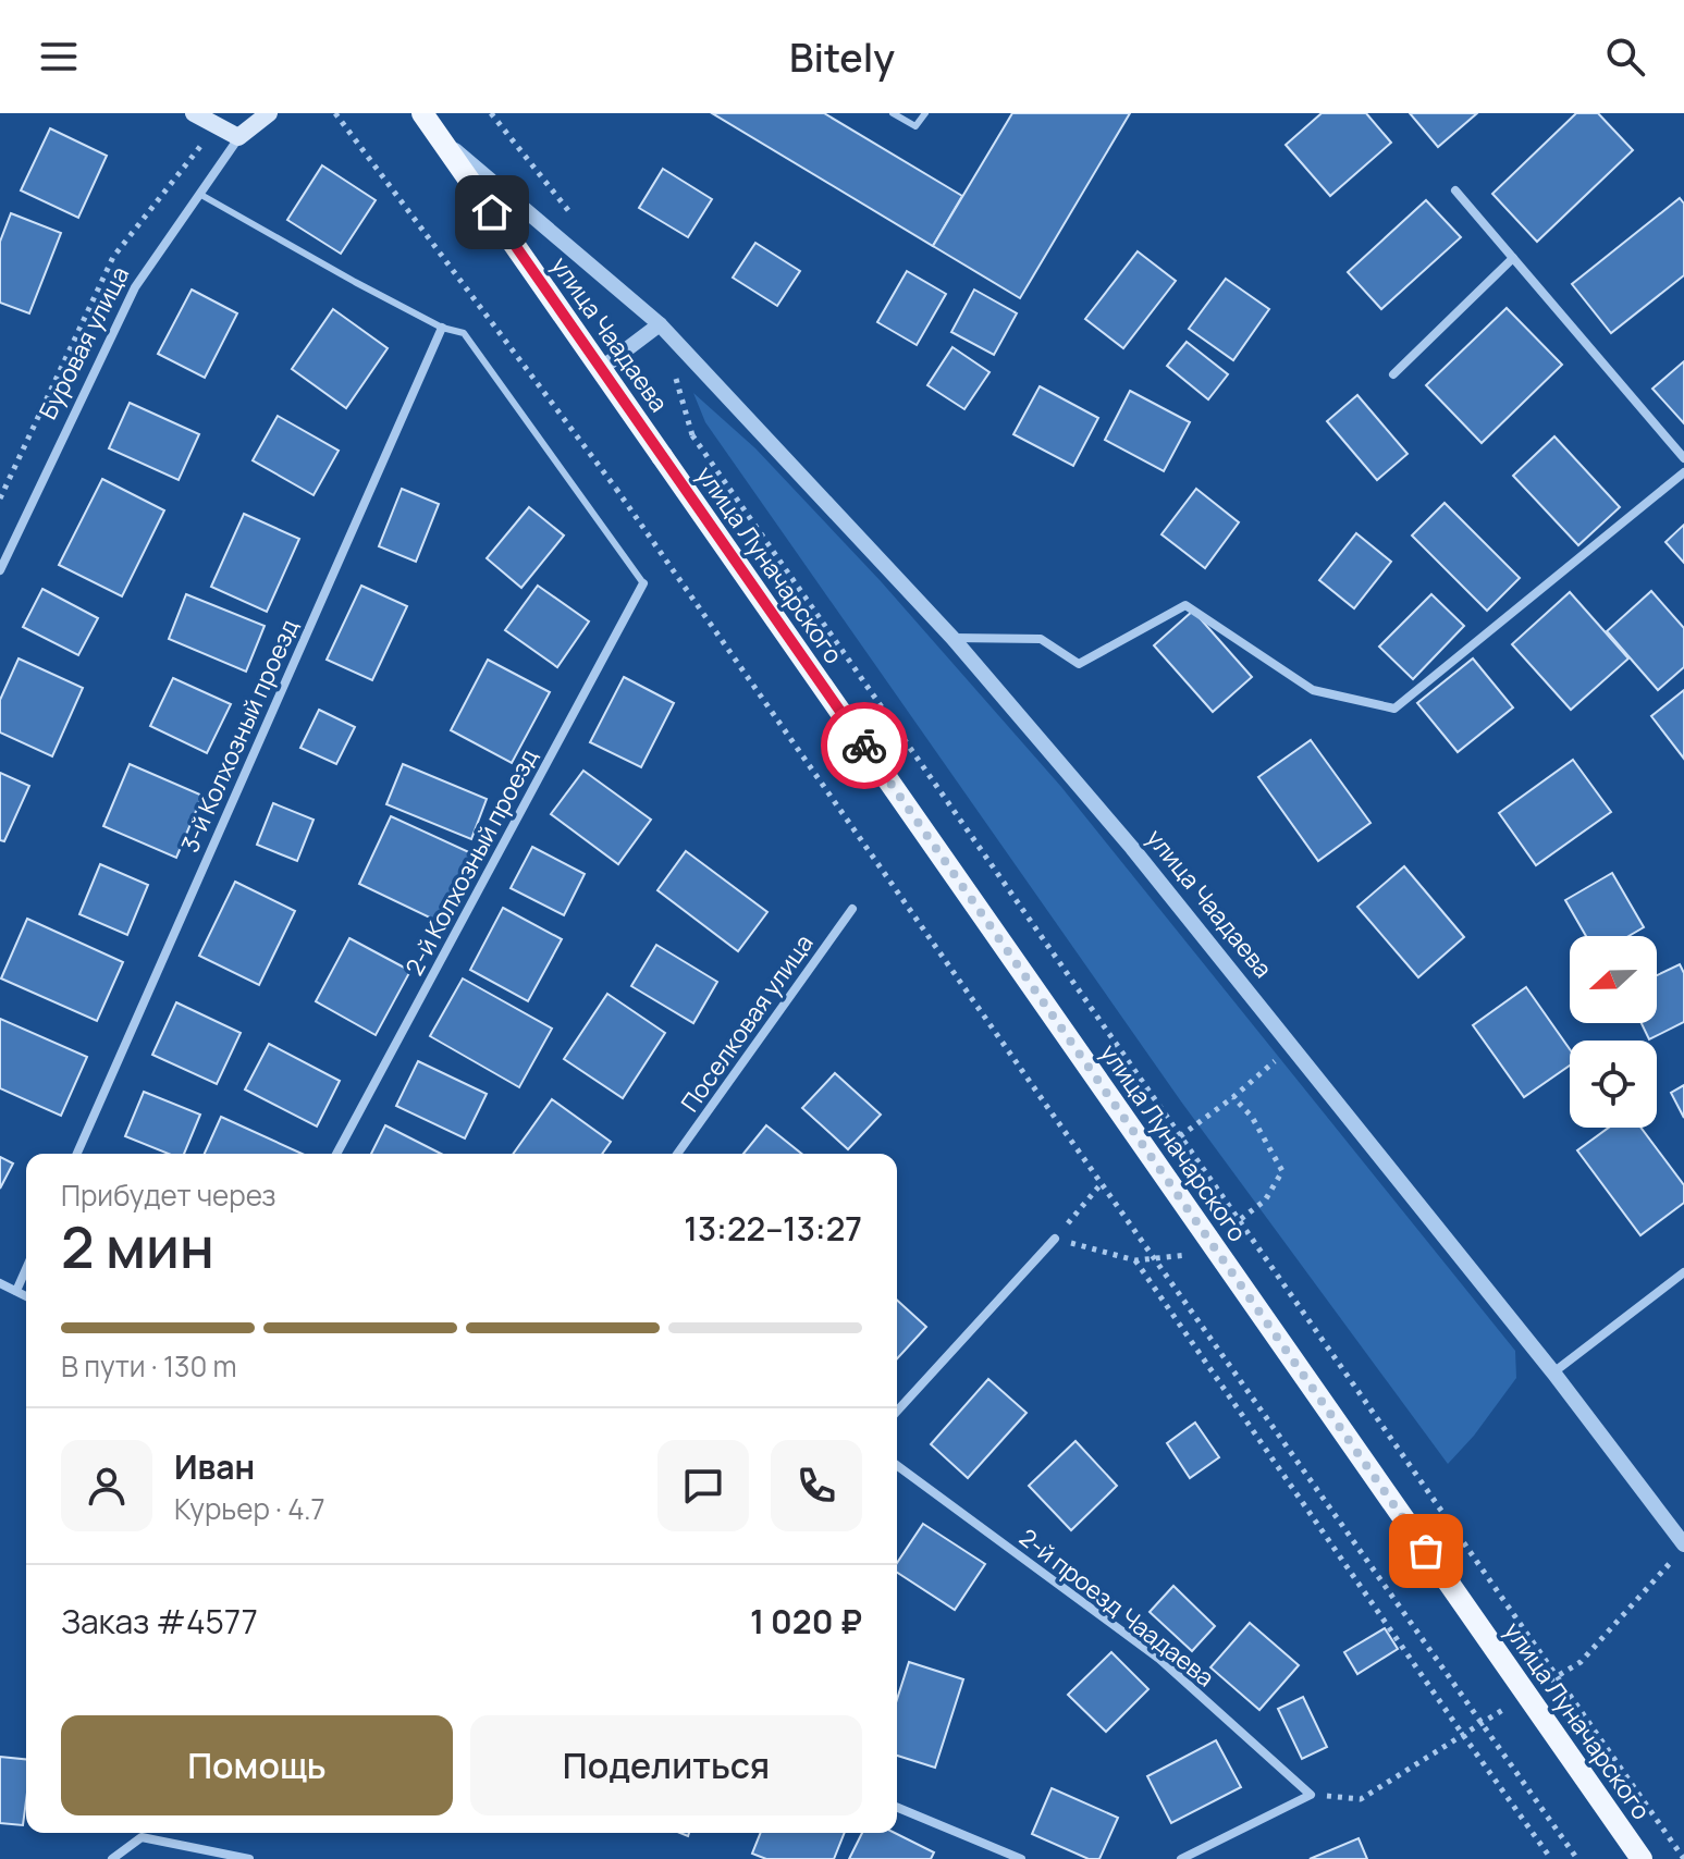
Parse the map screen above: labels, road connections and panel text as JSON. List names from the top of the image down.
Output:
{
  "streets": {
    "main road": ["улица Чаадаева", "Буровая улица", "улица Луначарского"],
    "street": [
      "3-й Колхозный проезд",
      "2-й Колхозный проезд",
      "Поселковая улица",
      "2-й проезд Чаадаева"
    ]
  },
  "crossings": [
    ["улица Чаадаева", "улица Луначарского"]
  ],
  "north": "left",
  "page": {
    "header": "Bitely",
    "heading": ["2 мин", "Прибудет через", "13:22–13:27"],
    "panel": [
      "Иван",
      "Курьер · 4.7",
      "Заказ #4577",
      "1 020 ₽"
    ],
    "bar": "В пути · 130 m",
    "buttons": ["Помощь", "Поделиться"]
  }
}
